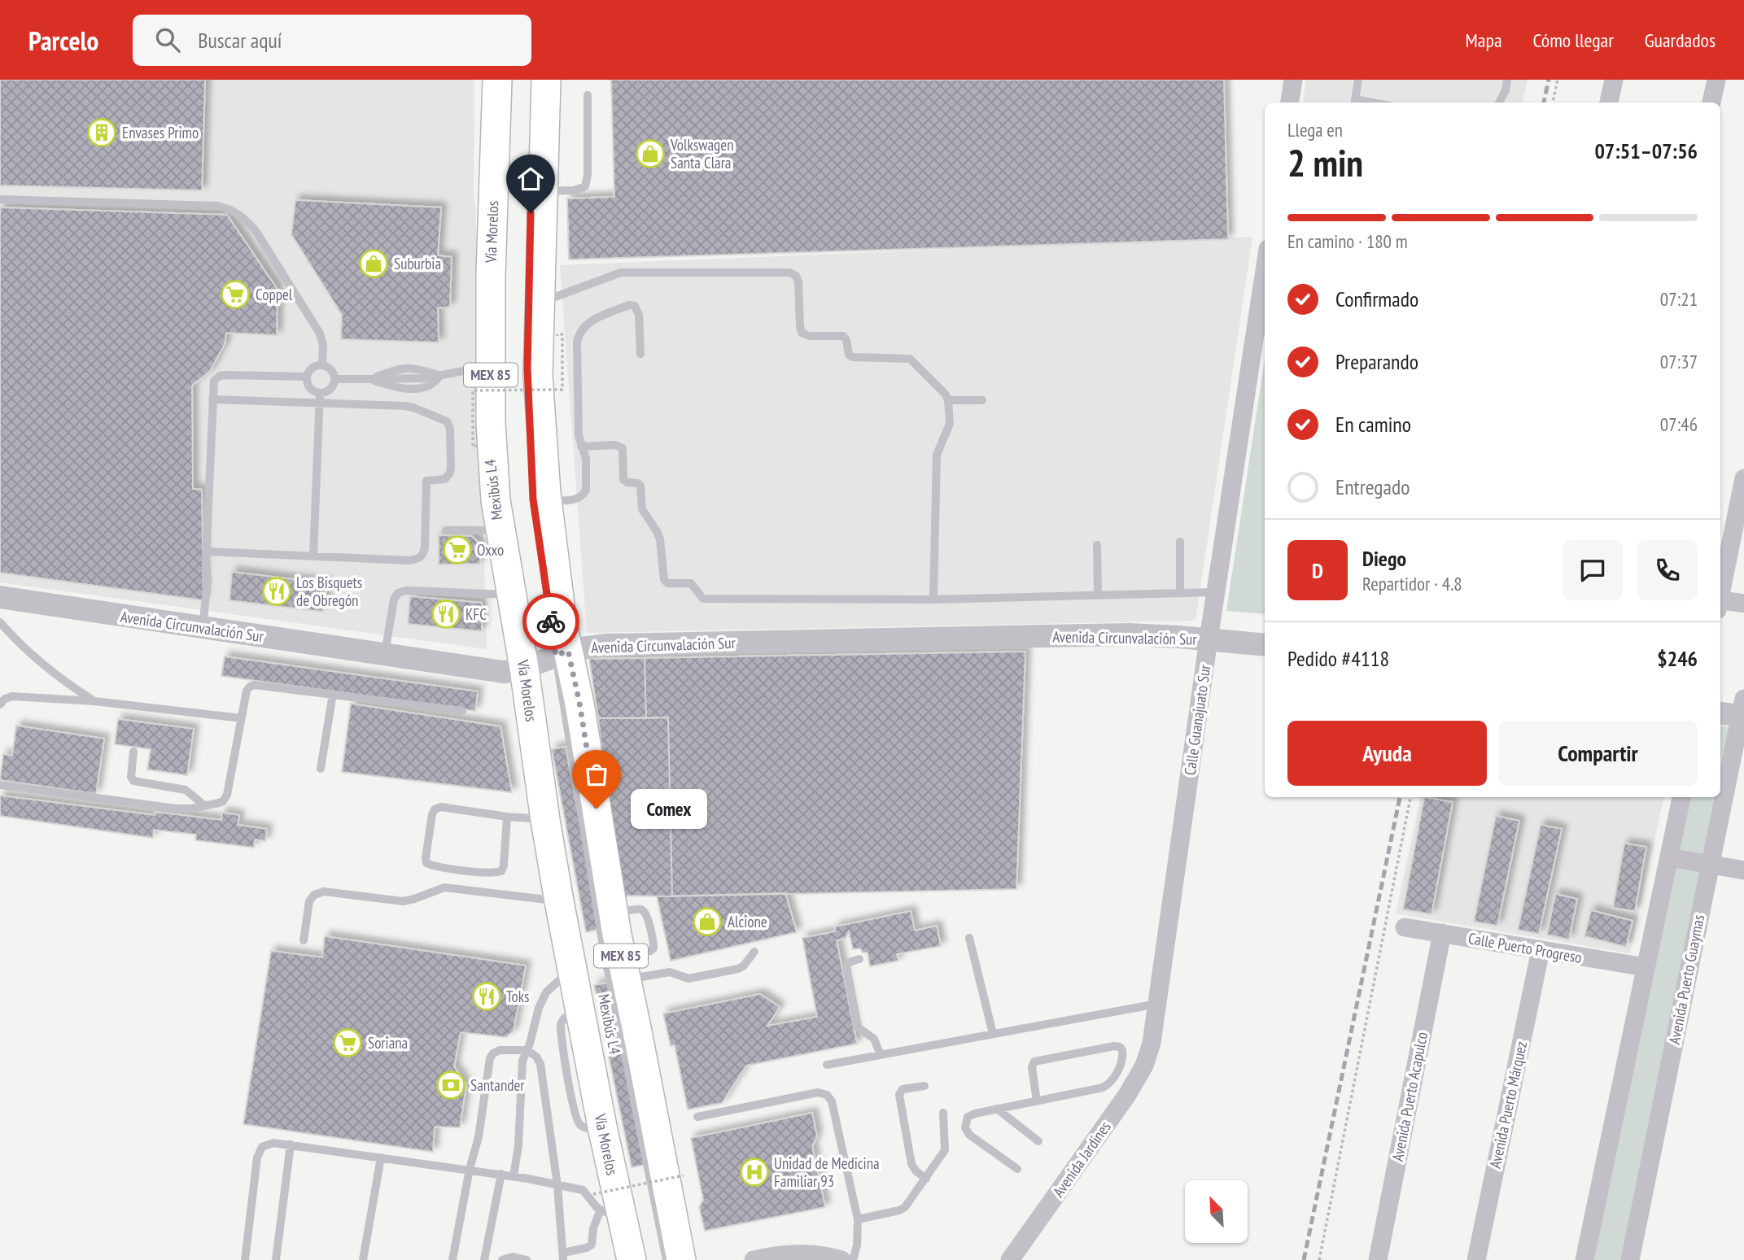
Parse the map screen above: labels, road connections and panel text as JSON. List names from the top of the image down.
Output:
{
  "streets": {
    "main road": ["Vía Morelos", "MEX 85"],
    "street": [
      "Avenida Circunvalación Sur",
      "Calle Guanajuato Sur",
      "Calle Puerto Progreso",
      "Avenida Puerto Guaymas",
      "Avenida Puerto Acapulco",
      "Avenida Puerto Márquez",
      "Avenida Jardines"
    ],
    "lane": ["Mexibús L4"]
  },
  "crossings": [
    ["Vía Morelos", "Mexibús L4"],
    ["Vía Morelos", "Avenida Circunvalación Sur"],
    ["Mexibús L4", "Avenida Circunvalación Sur"],
    ["Avenida Circunvalación Sur", "Calle Guanajuato Sur"],
    ["Calle Guanajuato Sur", "Avenida Jardines"],
    ["Calle Puerto Progreso", "Avenida Puerto Acapulco"],
    ["Calle Puerto Progreso", "Avenida Puerto Márquez"]
  ],
  "places": {
    "building": ["Envases Primo"],
    "shop": ["Volkswagen Santa Clara", "Suburbia", "Alcione"],
    "supermarket": ["Coppel", "Oxxo", "Soriana"],
    "restaurant": ["Los Bisquets de Obregón", "KFC", "Toks"],
    "other": ["Comex"],
    "bank": ["Santander"],
    "hospital": ["Unidad de Medicina Familiar 93"]
  },
  "north": "top left",
  "page": {
    "header": "Parcelo",
    "search": "Buscar aquí",
    "nav": ["Mapa", "Cómo llegar", "Guardados"],
    "heading": ["2 min", "Llega en", "07:51–07:56"],
    "panel": [
      "Diego",
      "Repartidor · 4.8",
      "Pedido #4118",
      "$246"
    ],
    "bar": "En camino · 180 m",
    "list": [
      ["Confirmado", "07:21"],
      ["Preparando", "07:37"],
      ["En camino", "07:46"],
      "Entregado"
    ],
    "round": "D",
    "buttons": ["Ayuda", "Compartir"],
    "bubble": "Comex"
  }
}
